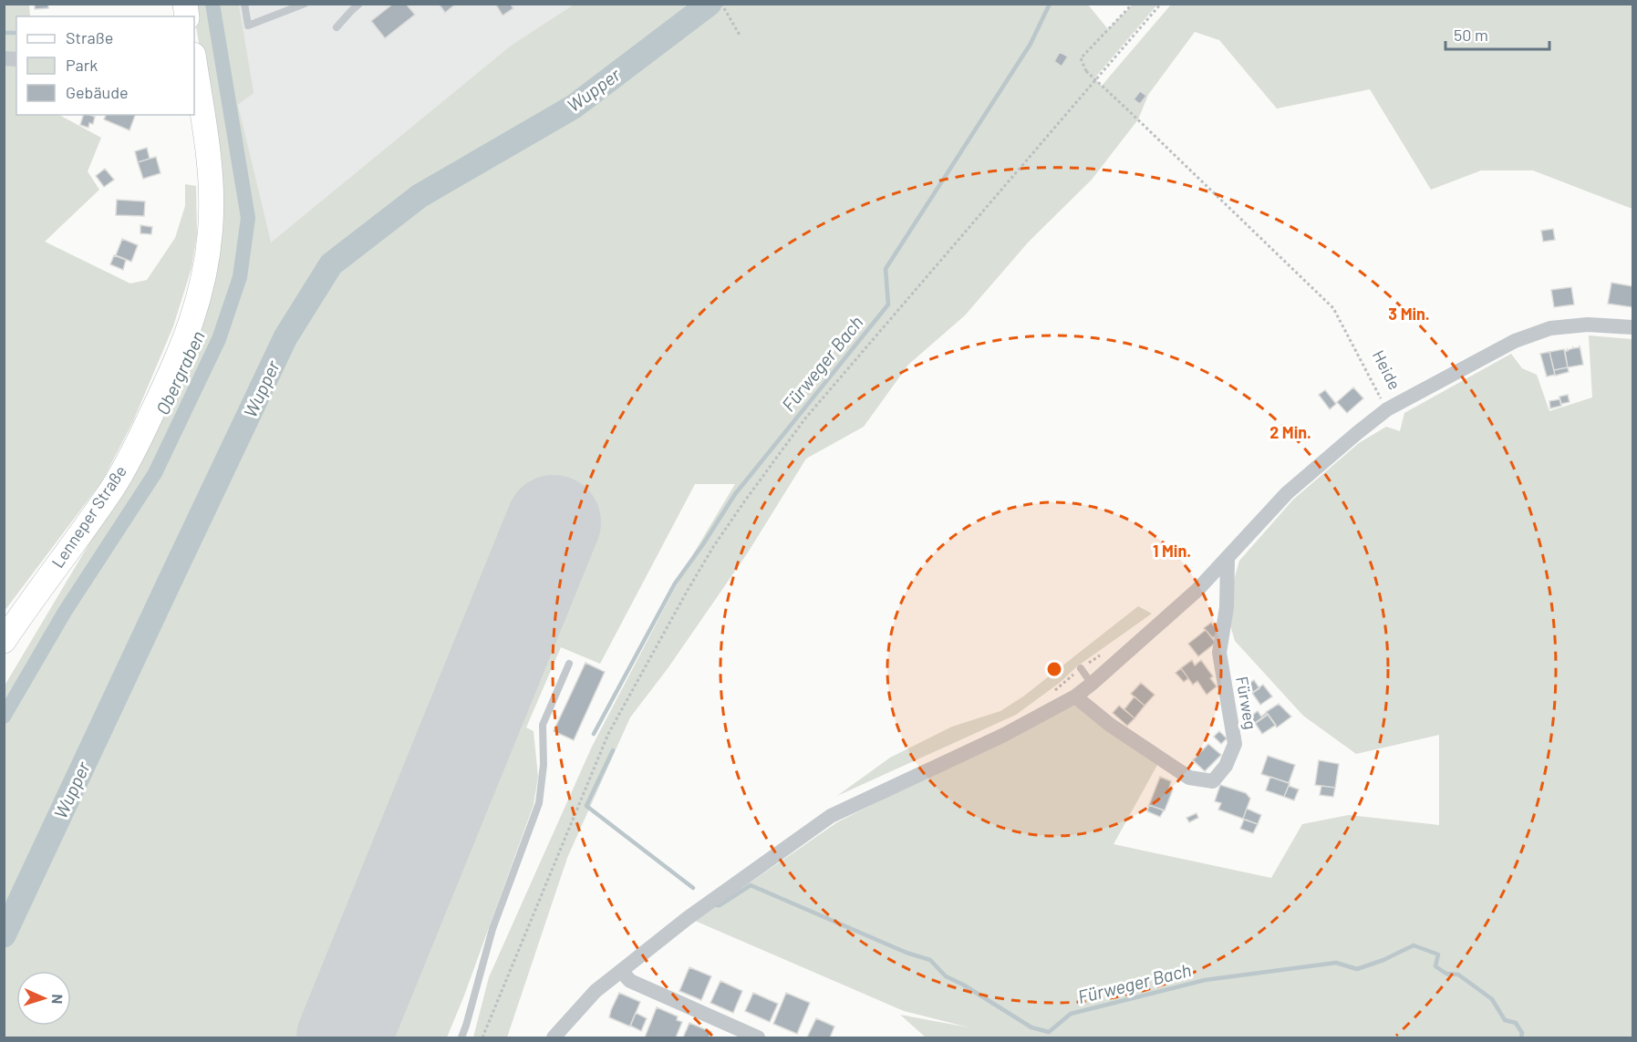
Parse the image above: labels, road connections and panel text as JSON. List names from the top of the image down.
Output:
{
  "streets": {
    "main road": ["Lenneper Straße"],
    "street": ["Heide", "Fürweg"]
  },
  "water": ["Wupper", "Fürweger Bach", "Obergraben"],
  "legend": ["Straße", "Park", "Gebäude"],
  "scale_bar": "50 m",
  "north": "right",
  "rings": ["3 Min.", "2 Min.", "1 Min."]
}
